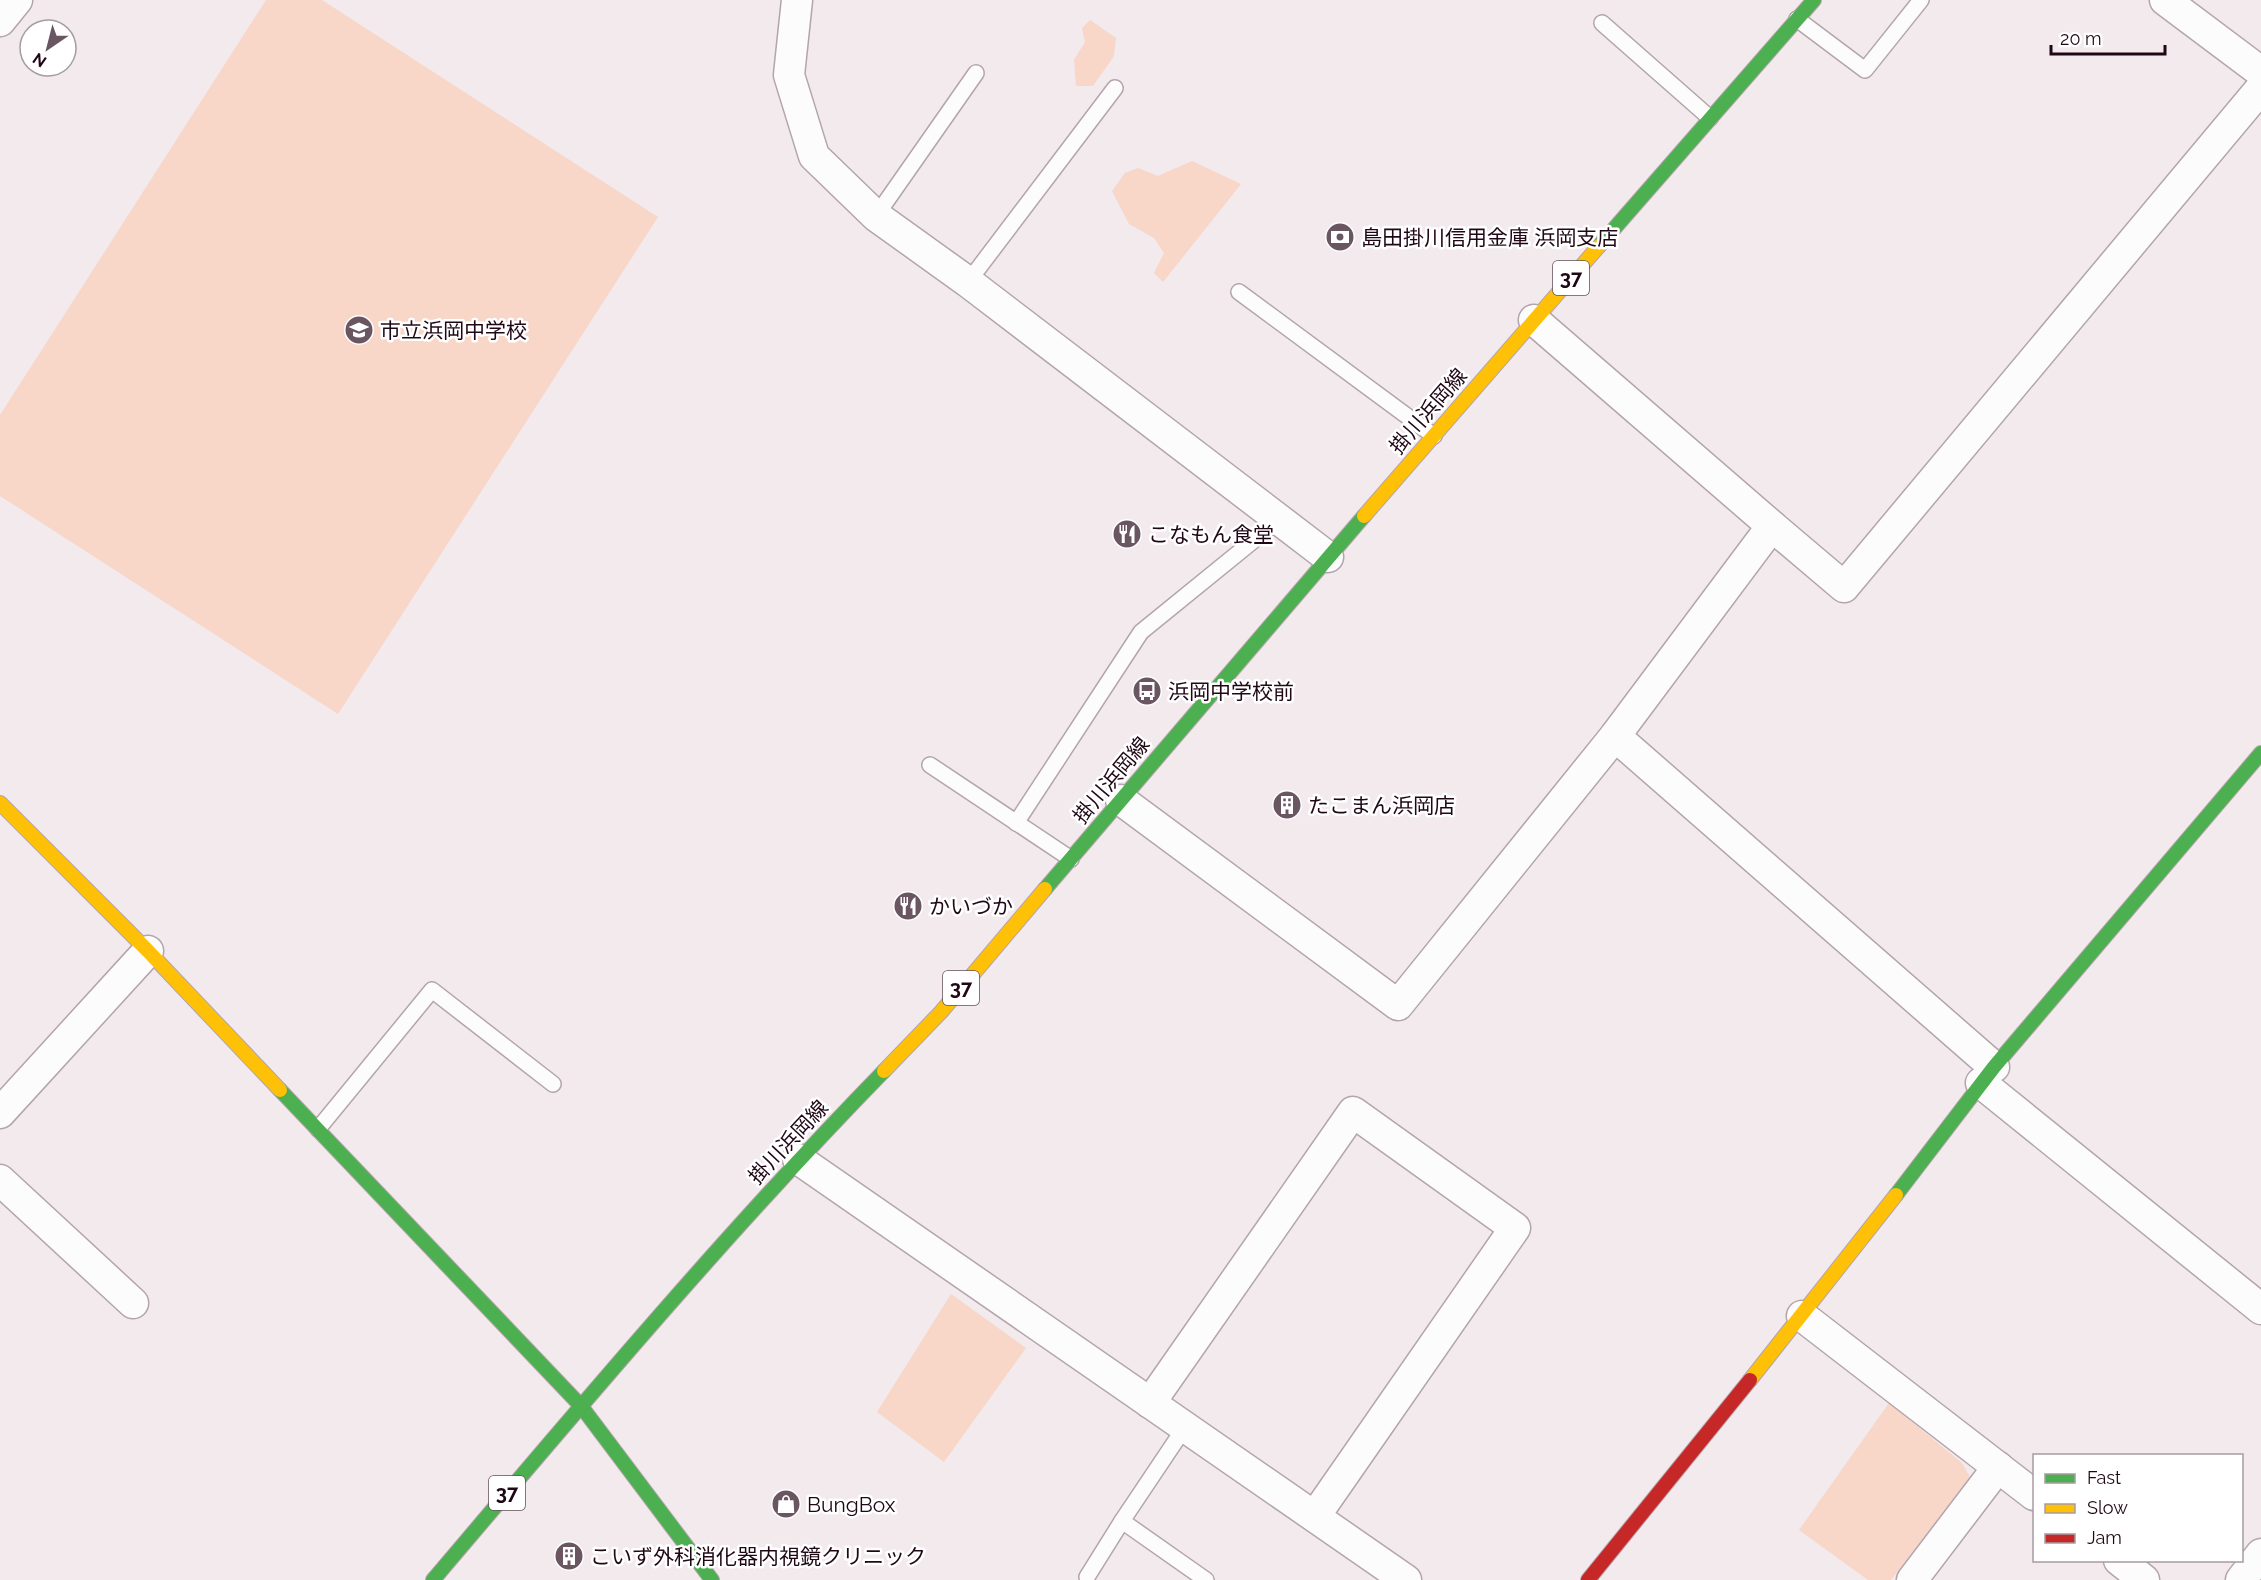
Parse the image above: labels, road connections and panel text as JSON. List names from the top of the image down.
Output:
{
  "streets": {
    "main road": ["37", "掛川浜岡線"]
  },
  "places": {
    "bank": ["島田掛川信用金庫 浜岡支店"],
    "school or university": ["市立浜岡中学校"],
    "restaurant": ["こなもん食堂", "かいづか"],
    "bus stop": ["浜岡中学校前"],
    "building": ["たこまん浜岡店", "こいず外科消化器内視鏡クリニック"],
    "shop": ["BungBox"]
  },
  "legend": ["Fast", "Slow", "Jam"],
  "scale_bar": "20 m",
  "north": "bottom left"
}
